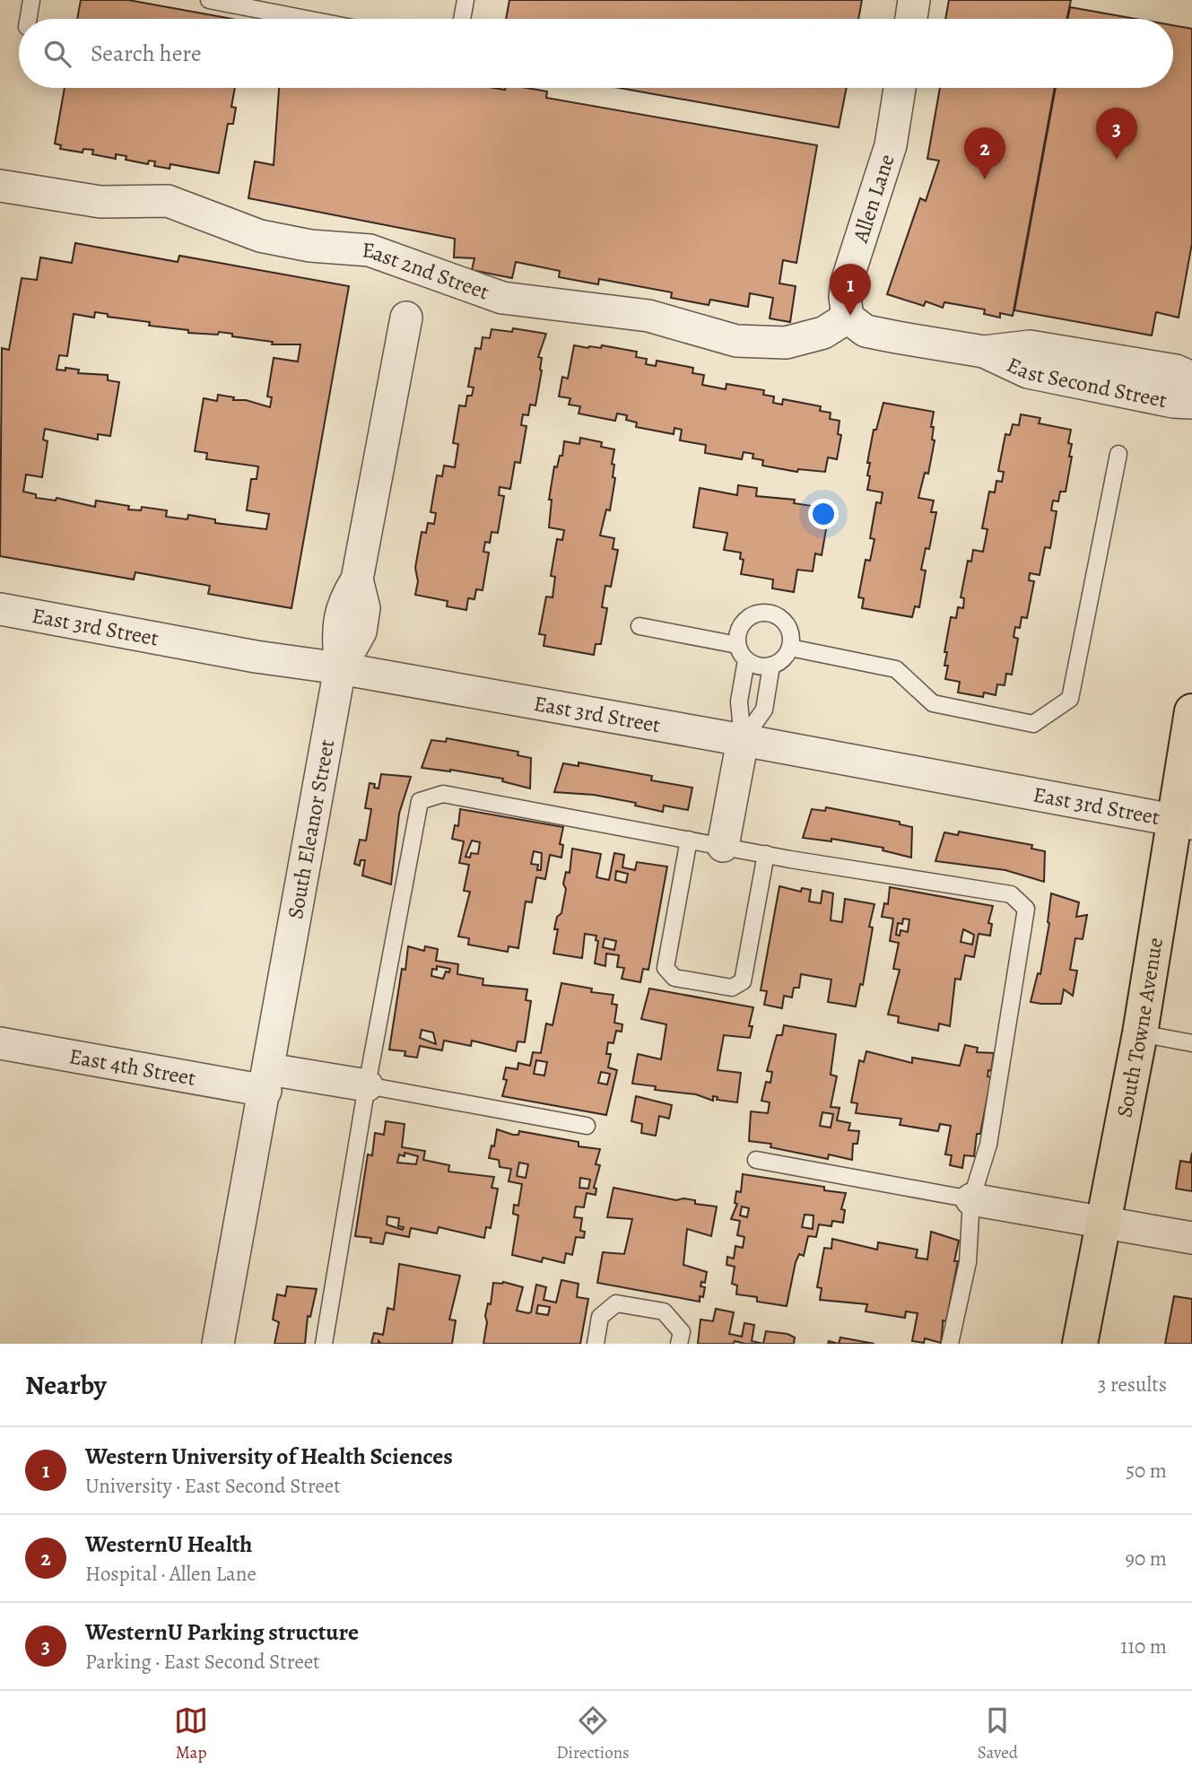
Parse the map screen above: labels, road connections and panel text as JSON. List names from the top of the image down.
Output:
{
  "streets": {
    "main road": ["South Towne Avenue"],
    "street": [
      "Allen Lane",
      "East 2nd Street",
      "East Second Street",
      "East 3rd Street",
      "South Eleanor Street",
      "East 4th Street"
    ]
  },
  "crossings": [
    ["Allen Lane", "East 2nd Street"],
    ["Allen Lane", "East Second Street"],
    ["East 2nd Street", "East Second Street"],
    ["East 3rd Street", "South Eleanor Street"],
    ["East 3rd Street", "South Towne Avenue"],
    ["South Eleanor Street", "East 4th Street"]
  ],
  "page": {
    "search": "Search here",
    "pins": ["3", "2", "1"],
    "heading": ["Nearby", "3 results"],
    "list": [
      {
        "mark": "1",
        "name": "Western University of Health Sciences",
        "note": "University · East Second Street",
        "value": "50 m"
      },
      {
        "mark": "2",
        "name": "WesternU Health",
        "note": "Hospital · Allen Lane",
        "value": "90 m"
      },
      {
        "mark": "3",
        "name": "WesternU Parking structure",
        "note": "Parking · East Second Street",
        "value": "110 m"
      }
    ],
    "nav": ["Map", "Directions", "Saved"]
  }
}
